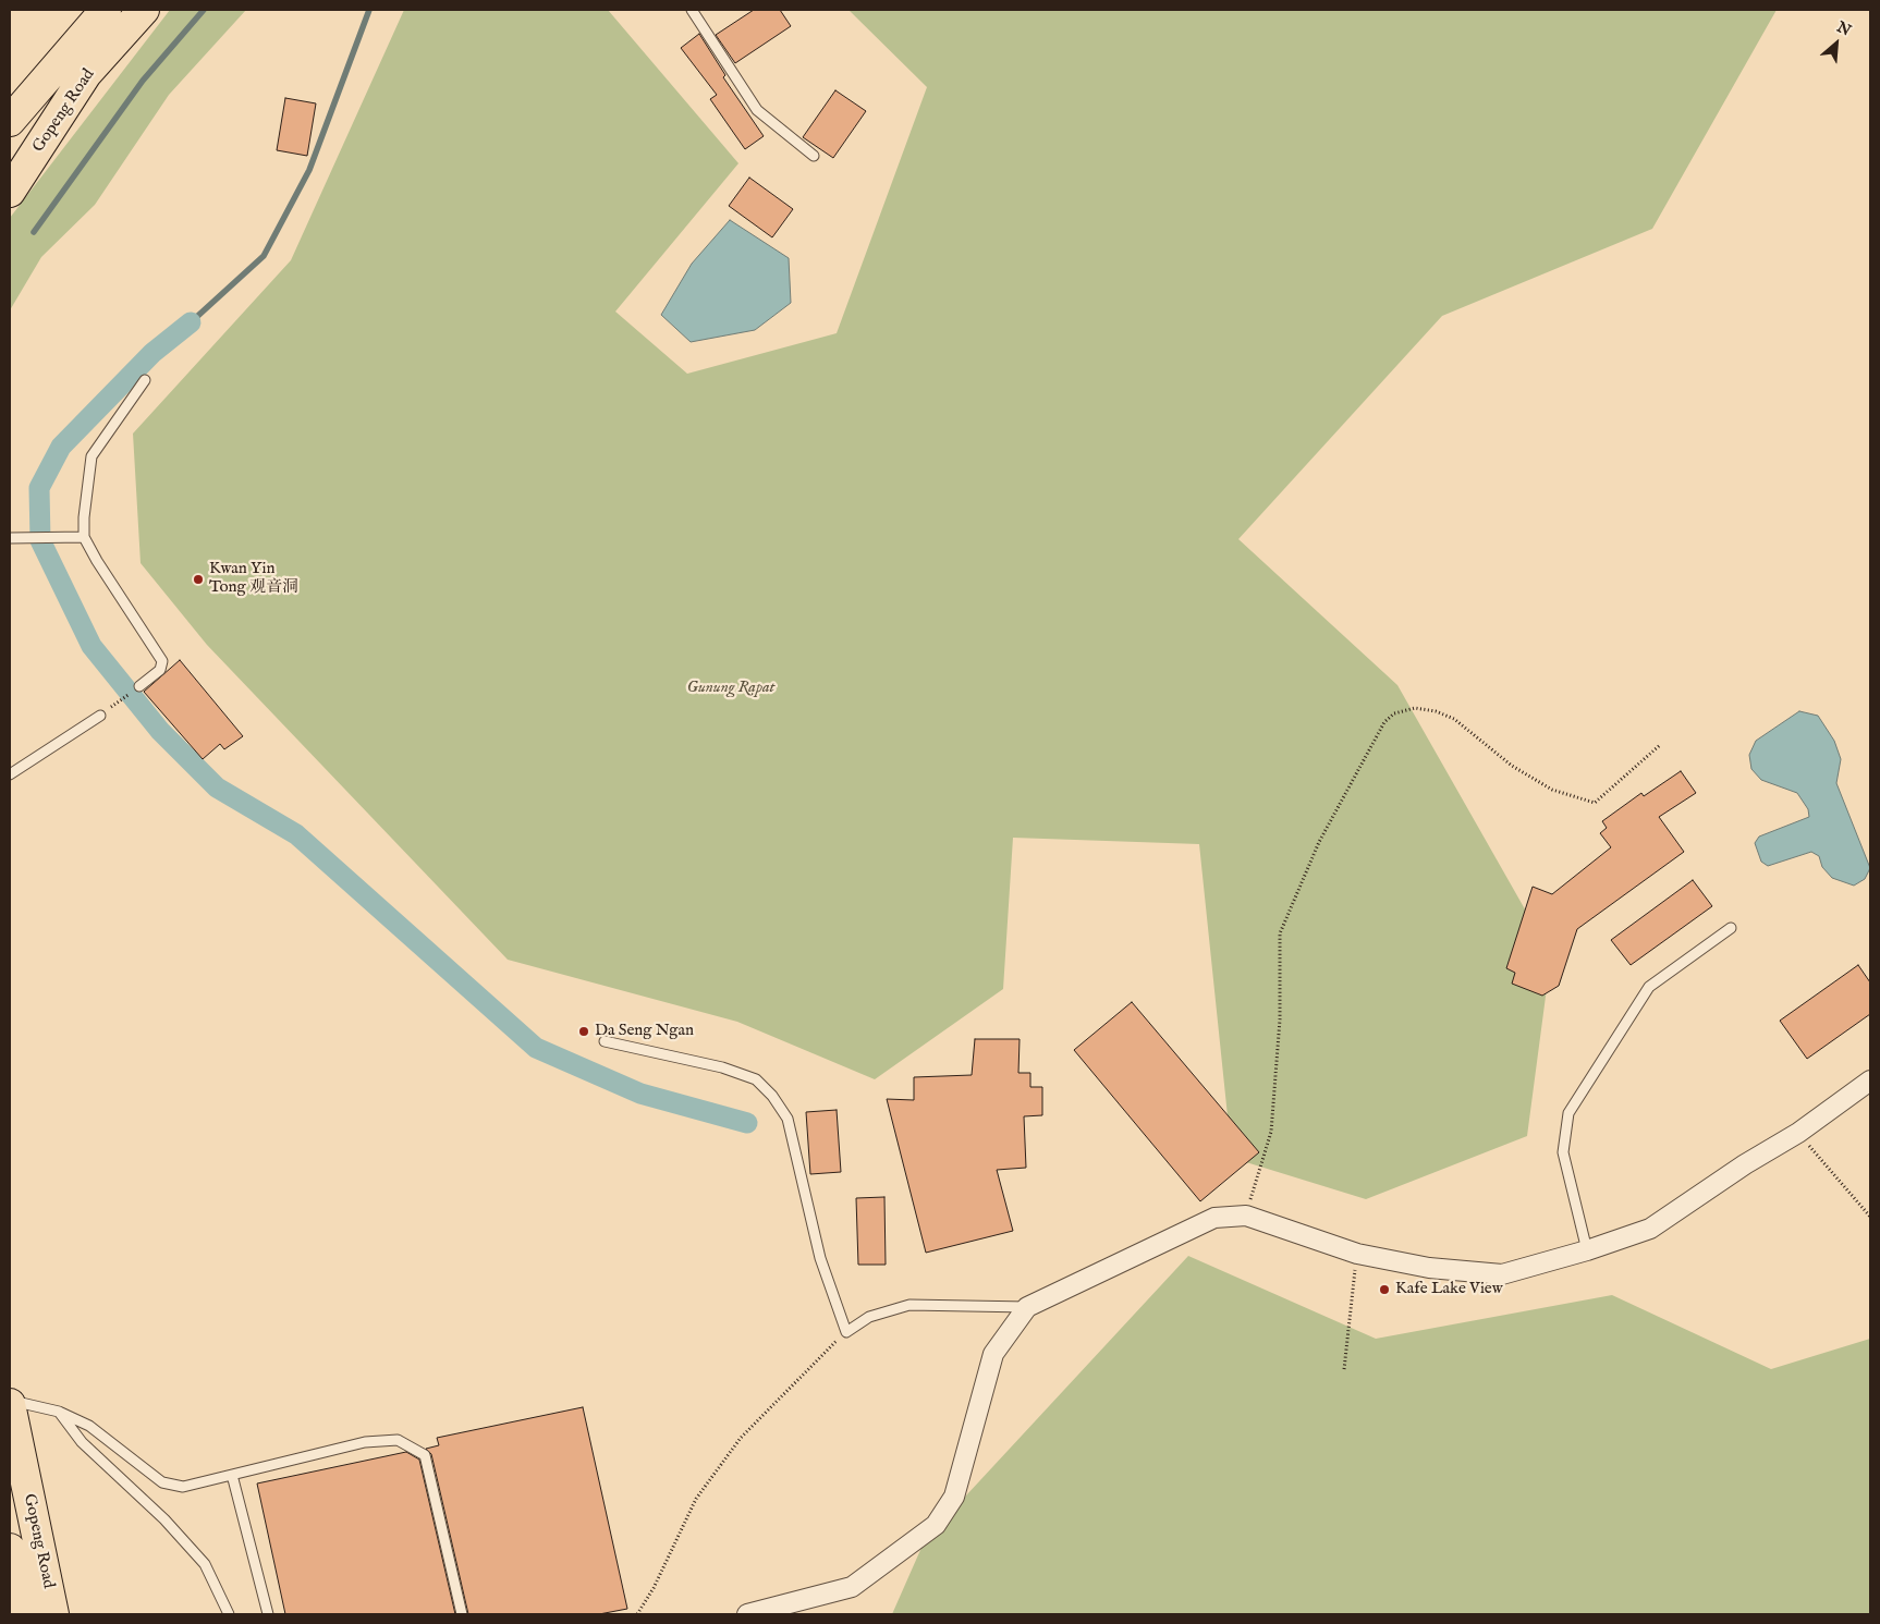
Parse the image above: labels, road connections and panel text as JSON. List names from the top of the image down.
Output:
{
  "streets": {
    "highway": ["Gopeng Road"]
  },
  "parks": ["Gunung Rapat"],
  "places": ["Kwan Yin Tong 观音洞", "Da Seng Ngan", "Kafe Lake View"],
  "north": "top right"
}
